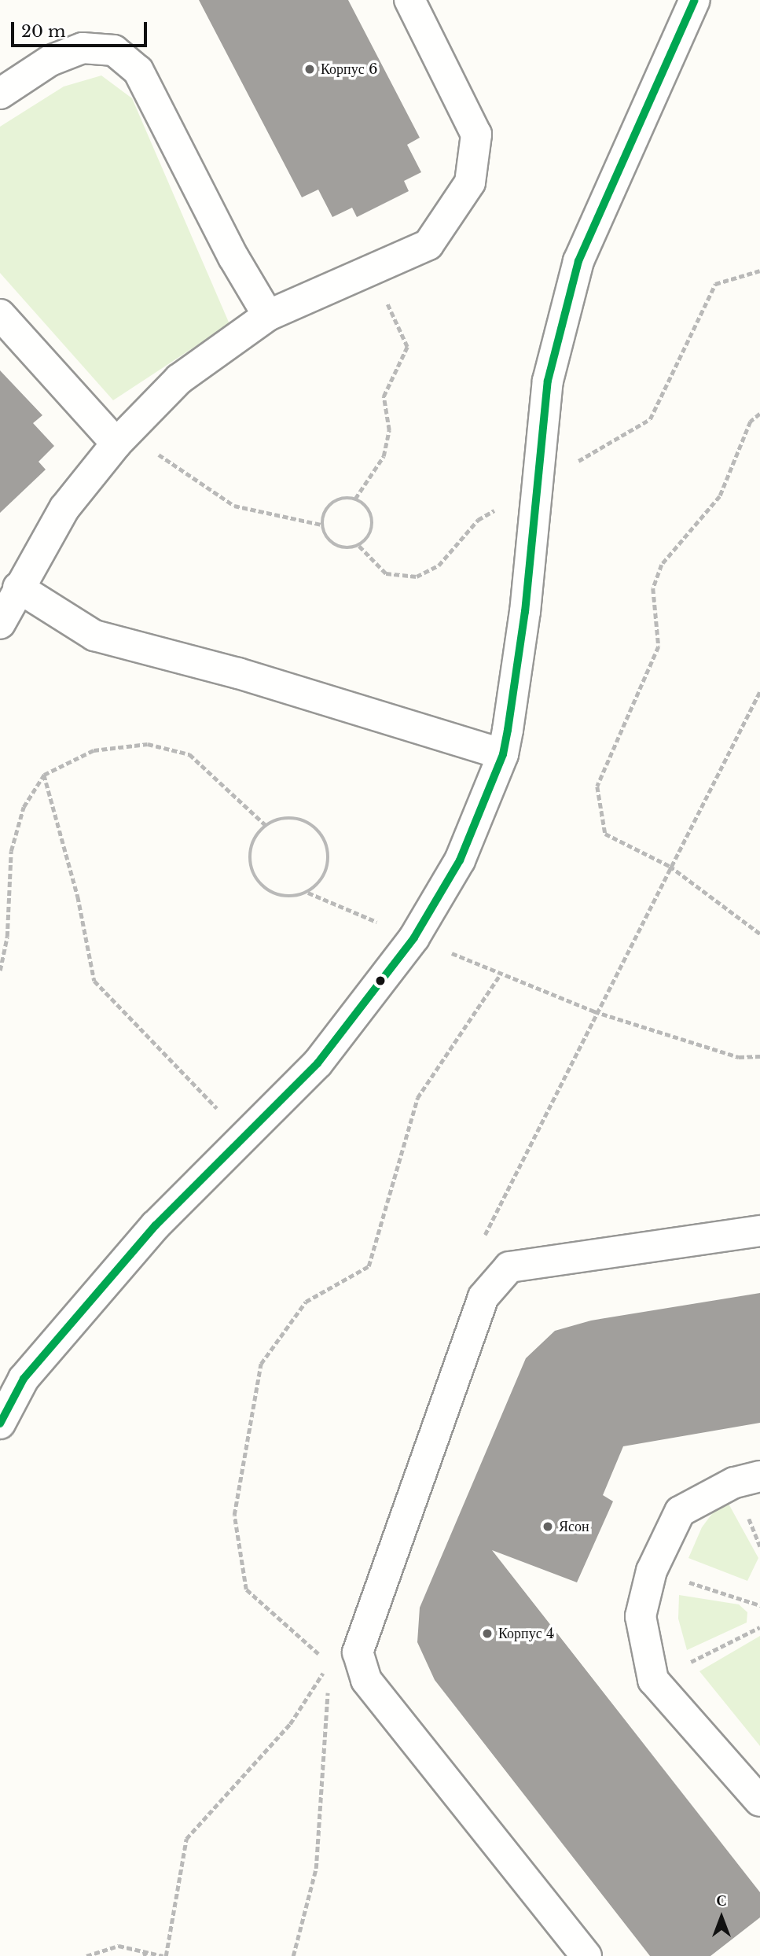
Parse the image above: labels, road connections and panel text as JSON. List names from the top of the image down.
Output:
{
  "places": ["Корпус 6", "Ясон", "Корпус 4"],
  "scale_bar": "20 m",
  "north": "top"
}
